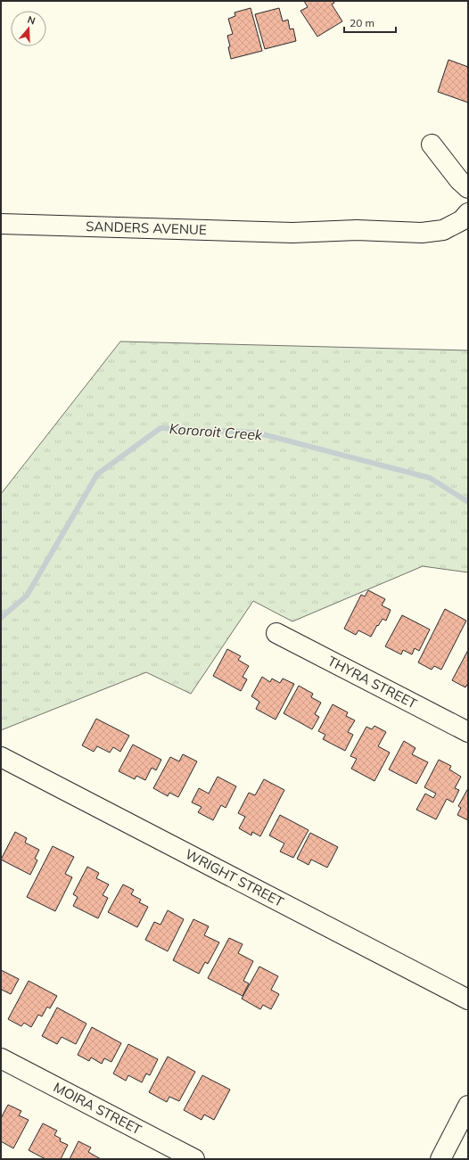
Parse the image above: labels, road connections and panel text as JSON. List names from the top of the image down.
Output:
{
  "streets": {
    "street": [
      "SANDERS AVENUE",
      "THYRA STREET",
      "WRIGHT STREET",
      "MOIRA STREET"
    ]
  },
  "water": ["Kororoit Creek"],
  "scale_bar": "20 m",
  "north": "top"
}
